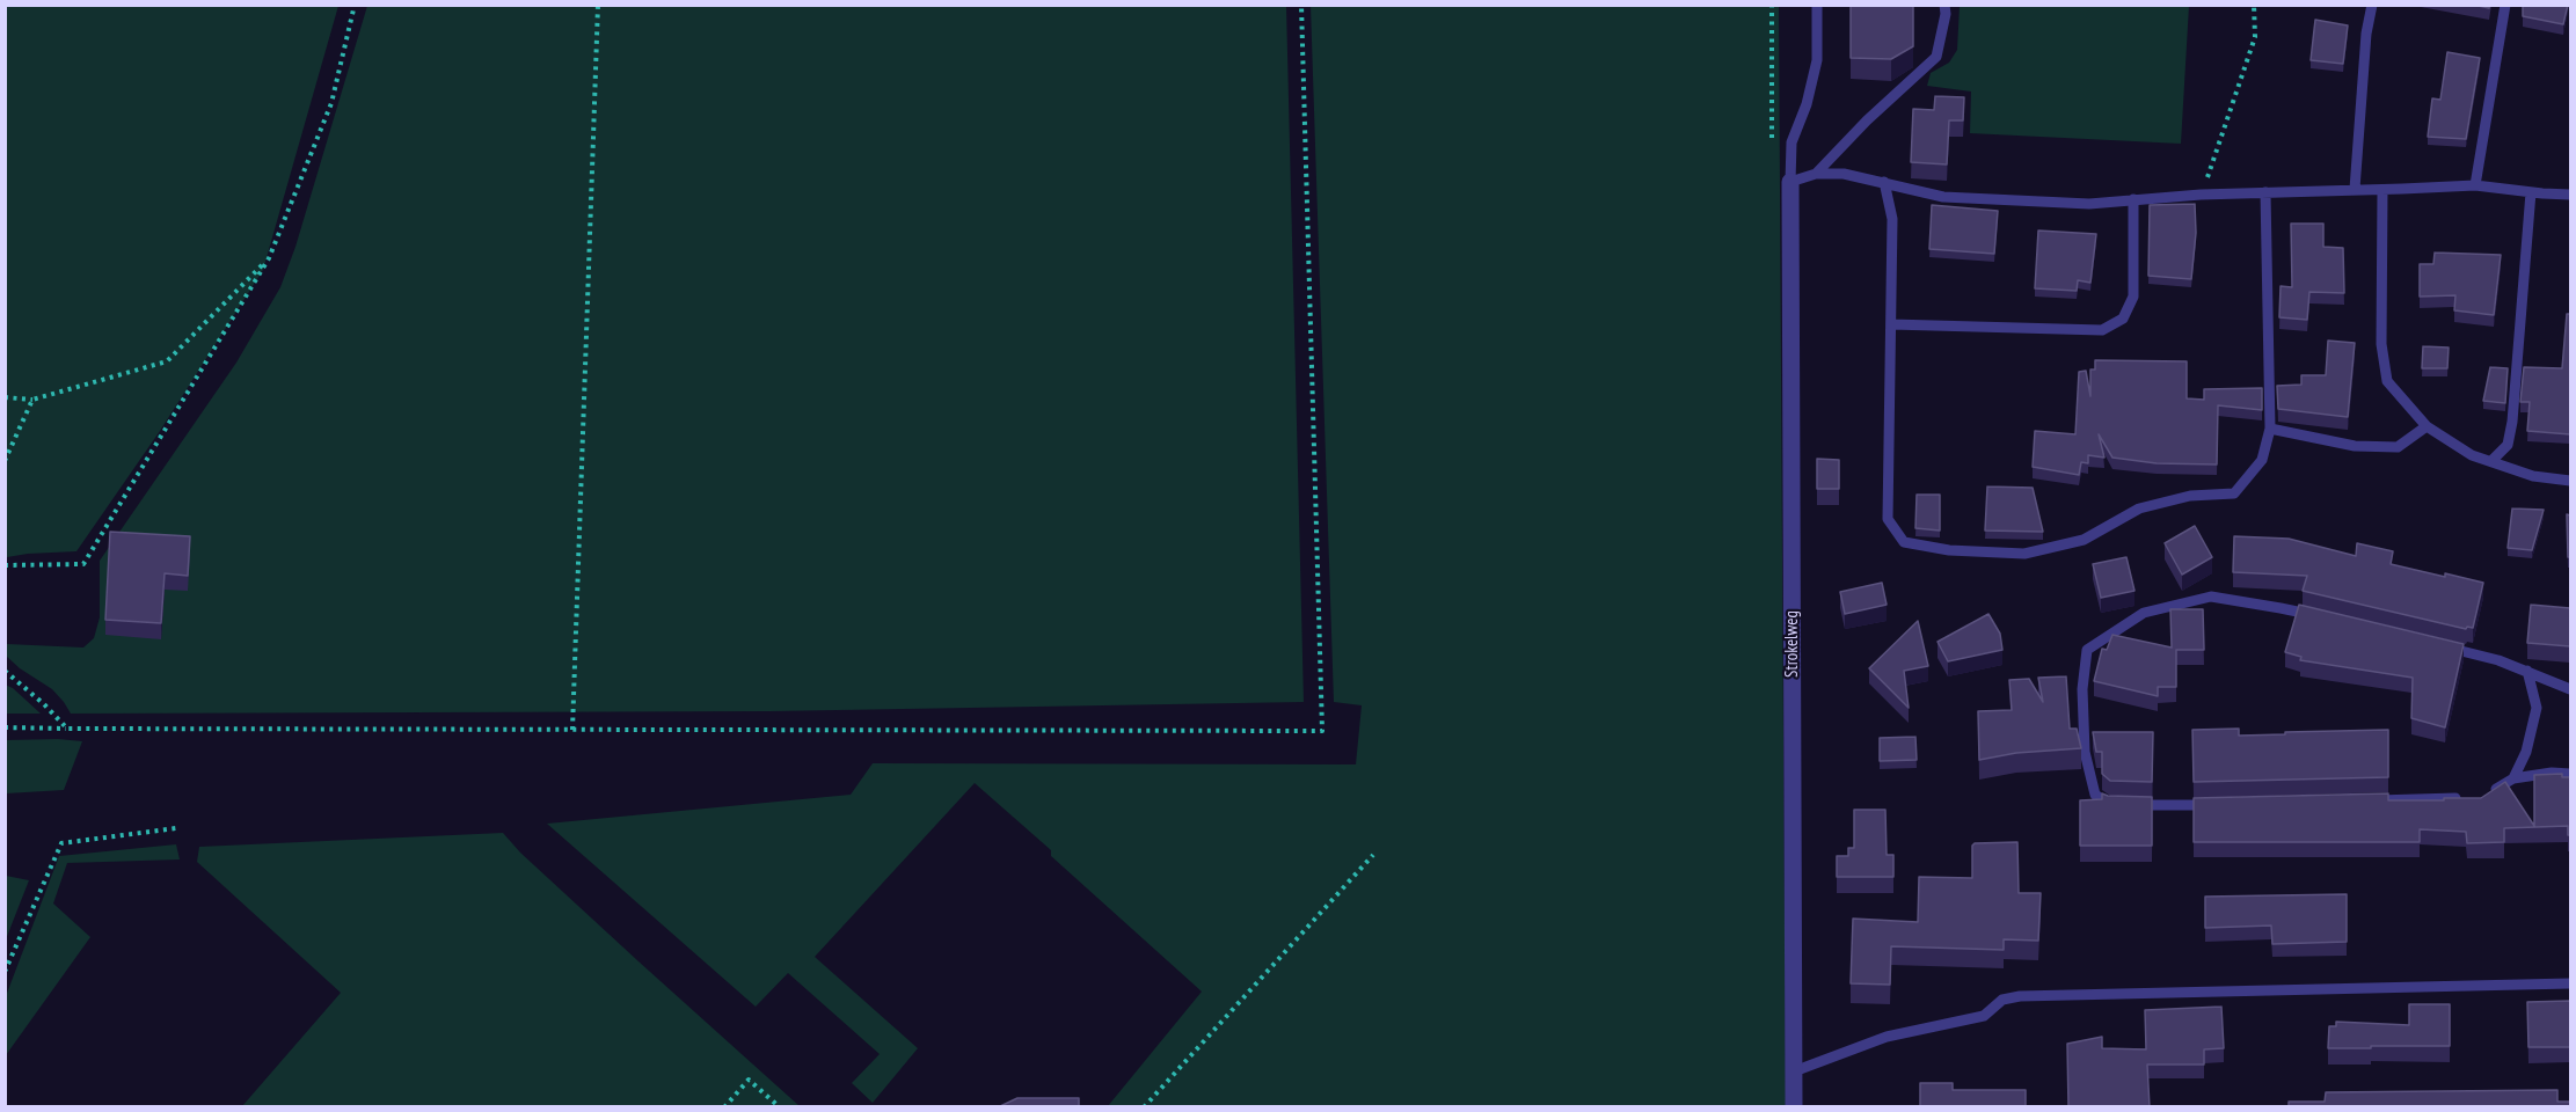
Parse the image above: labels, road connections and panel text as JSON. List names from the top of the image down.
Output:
{
  "streets": {
    "street": ["Strokelweg"]
  }
}
